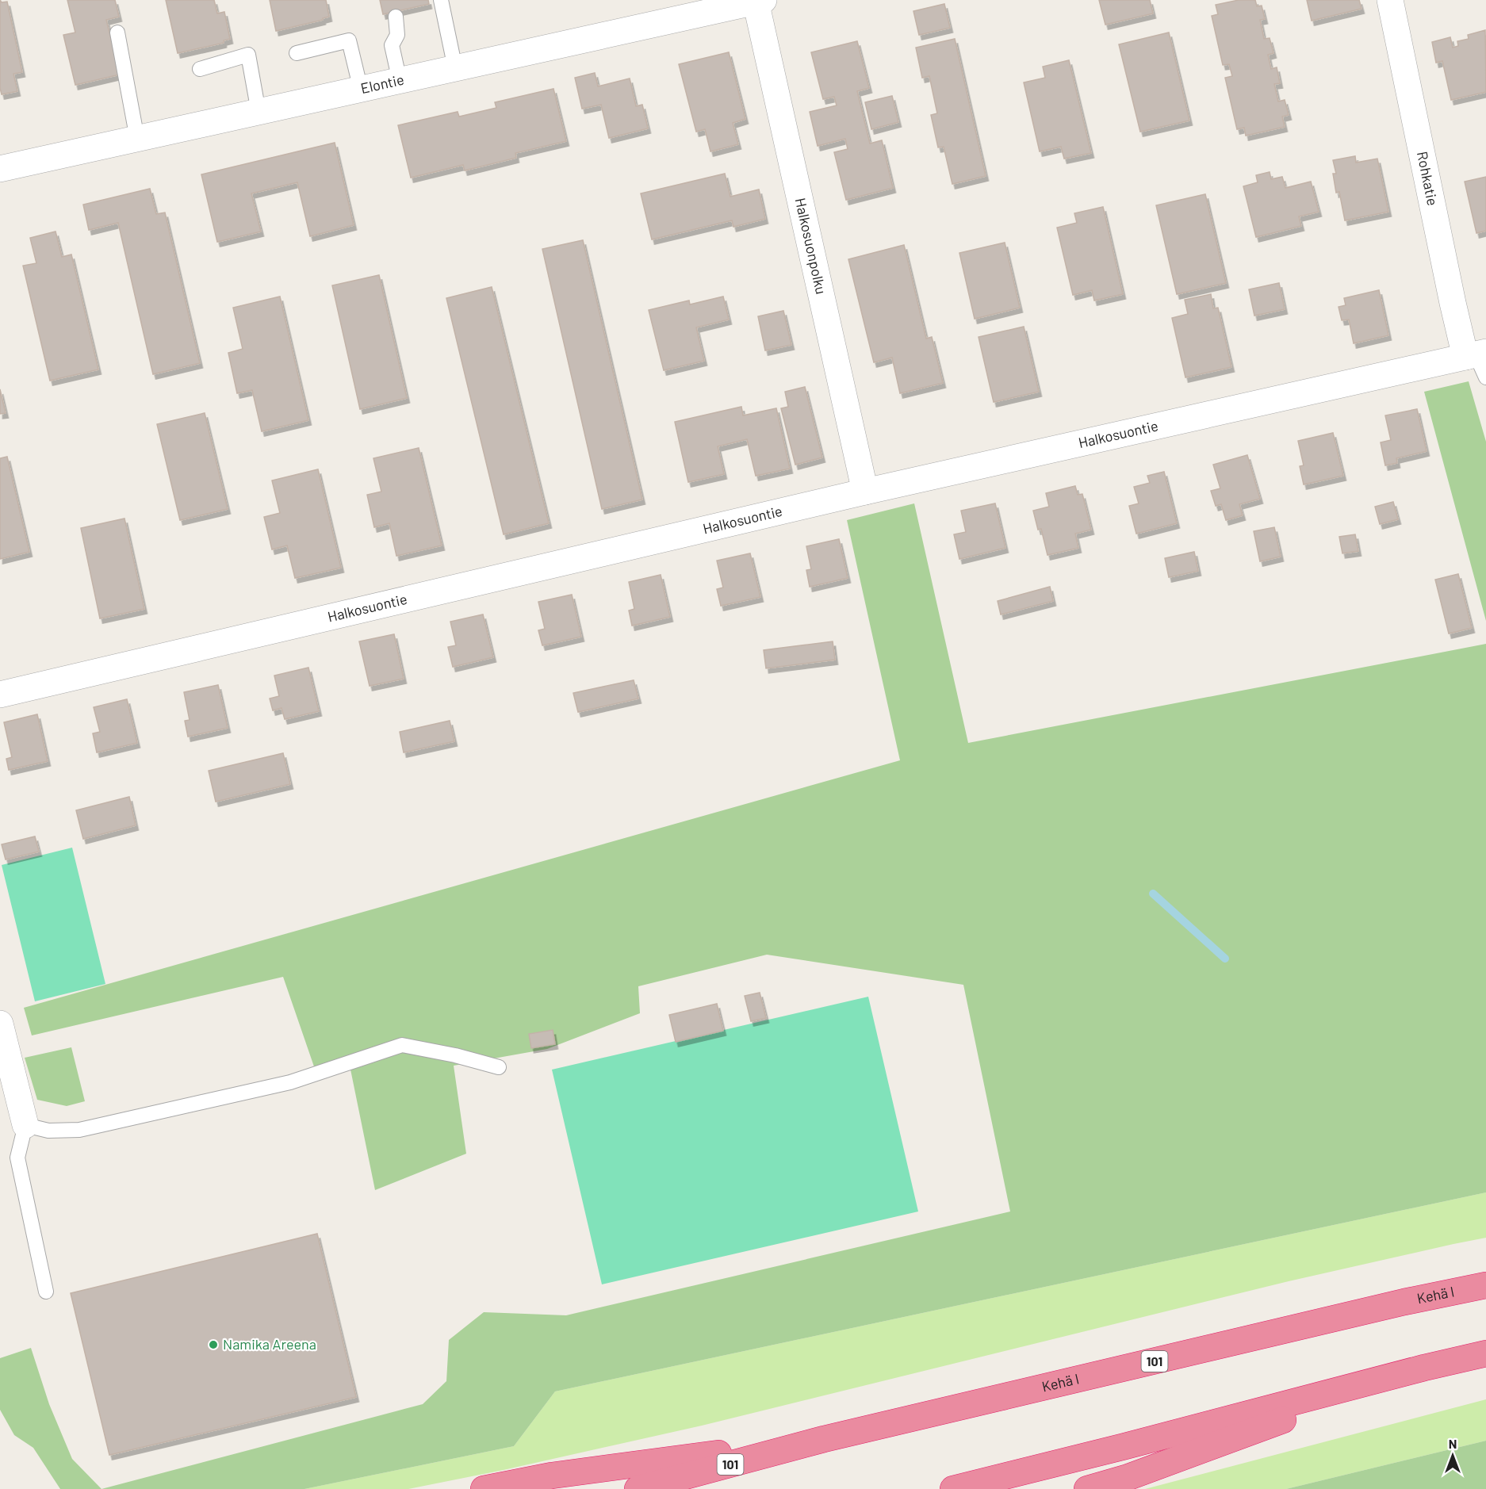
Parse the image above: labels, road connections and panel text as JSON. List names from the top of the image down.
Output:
{
  "streets": {
    "highway": ["Kehä I", "101"],
    "street": [
      "Elontie",
      "Rohkatie",
      "Halkosuonpolku",
      "Halkosuontie"
    ]
  },
  "crossings": [
    ["Elontie", "Halkosuonpolku"],
    ["Rohkatie", "Halkosuontie"],
    ["Halkosuonpolku", "Halkosuontie"]
  ],
  "places": ["Namika Areena"],
  "north": "top"
}
